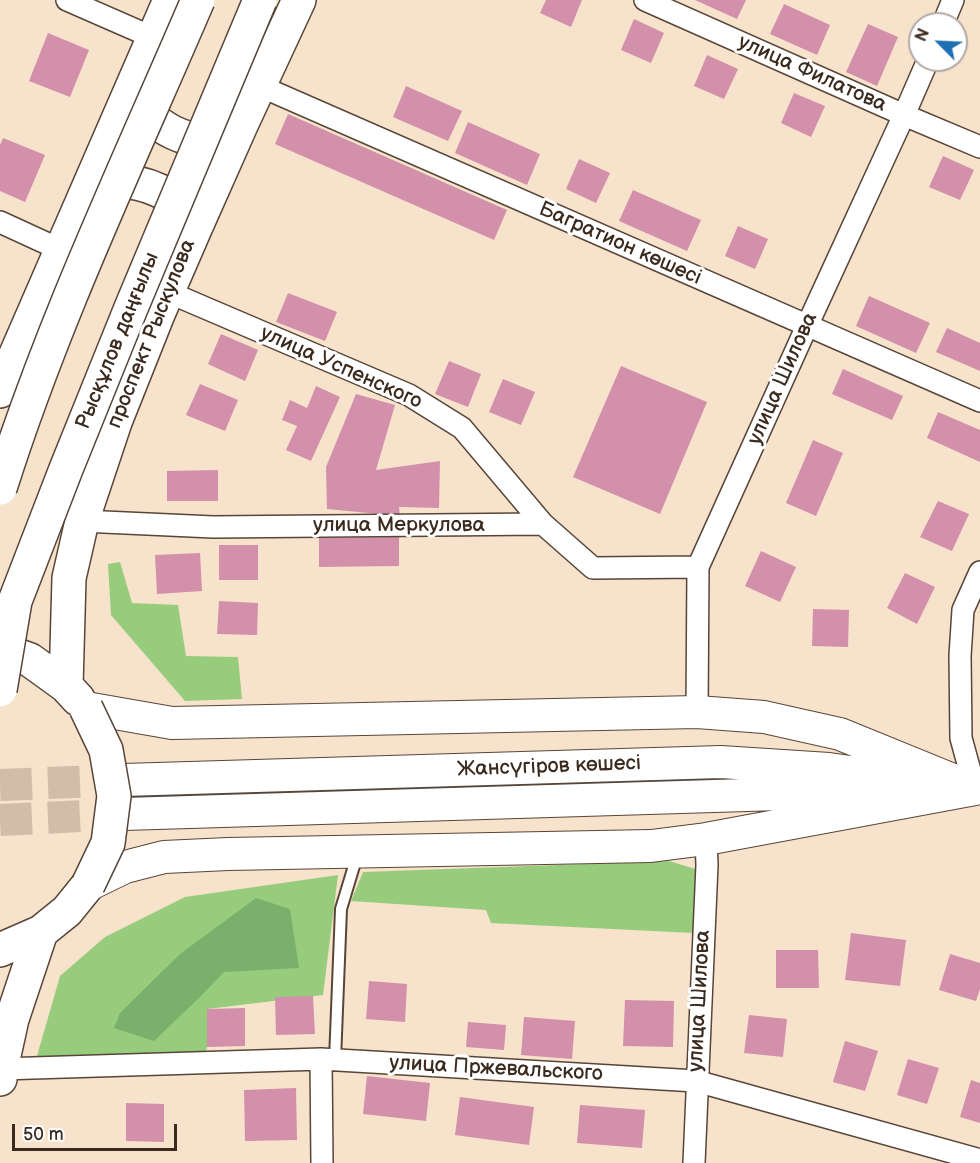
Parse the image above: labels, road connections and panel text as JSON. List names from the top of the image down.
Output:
{
  "streets": {
    "main road": ["проспект Рыскулова", "Рысқұлов даңғылы", "Жансүгіров көшесі"],
    "street": [
      "улица Филатова",
      "Багратион көшесі",
      "улица Успенского",
      "улица Шилова",
      "улица Меркулова",
      "улица Пржевальского"
    ]
  },
  "crossings": [
    ["улица Филатова", "улица Шилова"],
    ["Багратион көшесі", "проспект Рыскулова"],
    ["Багратион көшесі", "улица Шилова"],
    ["проспект Рыскулова", "улица Успенского"],
    ["проспект Рыскулова", "улица Меркулова"],
    ["улица Успенского", "улица Меркулова"],
    ["улица Шилова", "улица Пржевальского"]
  ],
  "scale_bar": "50 m",
  "north": "top left"
}
